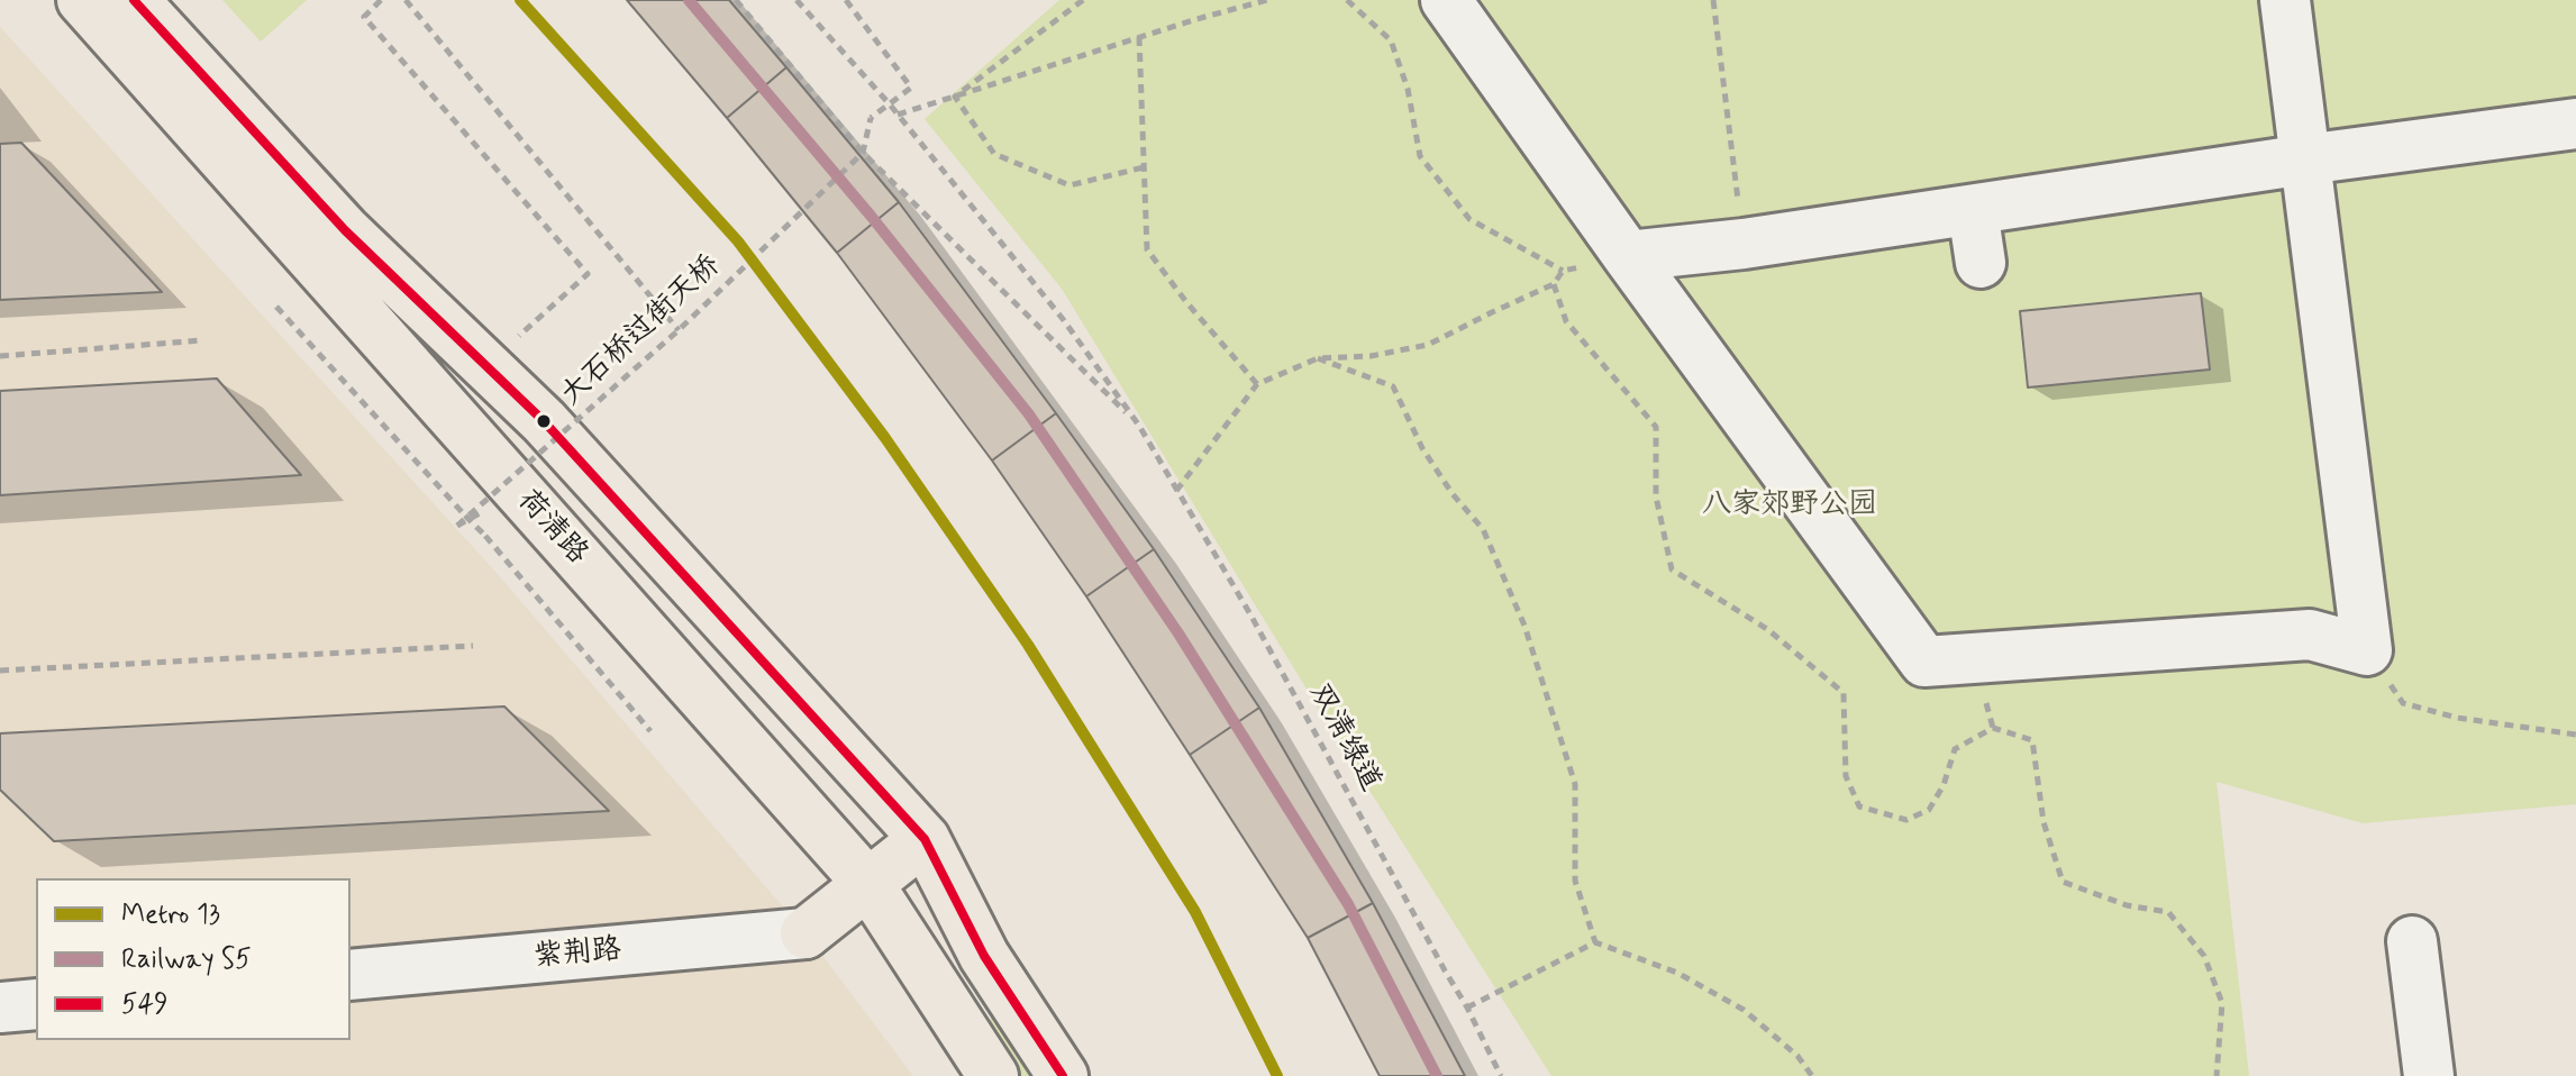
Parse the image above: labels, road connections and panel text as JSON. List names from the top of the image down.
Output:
{
  "streets": {
    "main road": ["荷清路"],
    "street": ["紫荆路"],
    "path": ["大石桥过街天桥", "双清绿道"]
  },
  "parks": ["八家郊野公园"],
  "lines": ["metro line 13", "rail line S5", "transit line 549"],
  "legend": ["Metro 13", "Railway S5", "549"]
}
